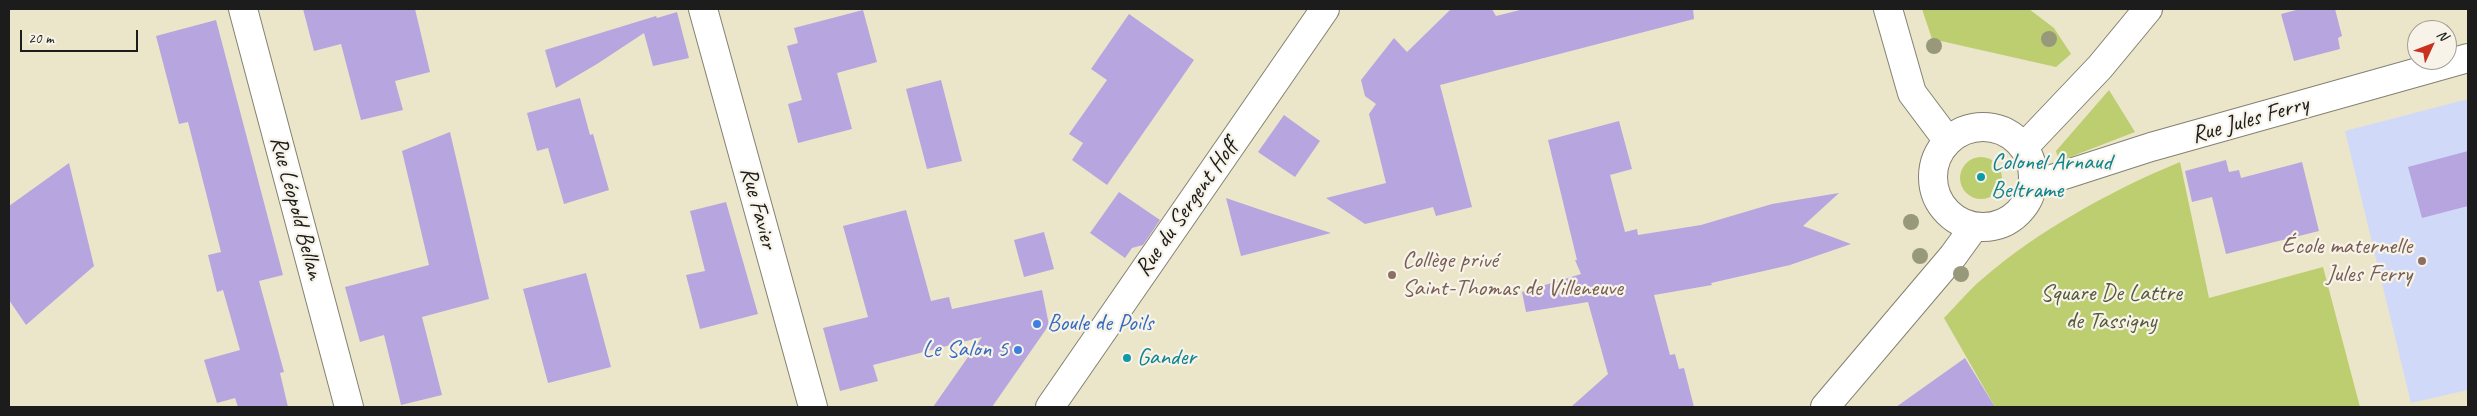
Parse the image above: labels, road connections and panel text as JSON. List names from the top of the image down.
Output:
{
  "streets": {
    "street": [
      "Rue Jules Ferry",
      "Rue Léopold Bellan",
      "Rue Favier",
      "Rue du Sergent Hoff"
    ]
  },
  "parks": ["Square De Lattre de Tassigny"],
  "places": [
    "Colonel Arnaud Beltrame",
    "École maternelle Jules Ferry",
    "Collège privé Saint-Thomas de Villeneuve",
    "Boule de Poils",
    "Le Salon 5",
    "Gander"
  ],
  "scale_bar": "20 m",
  "north": "top right"
}
